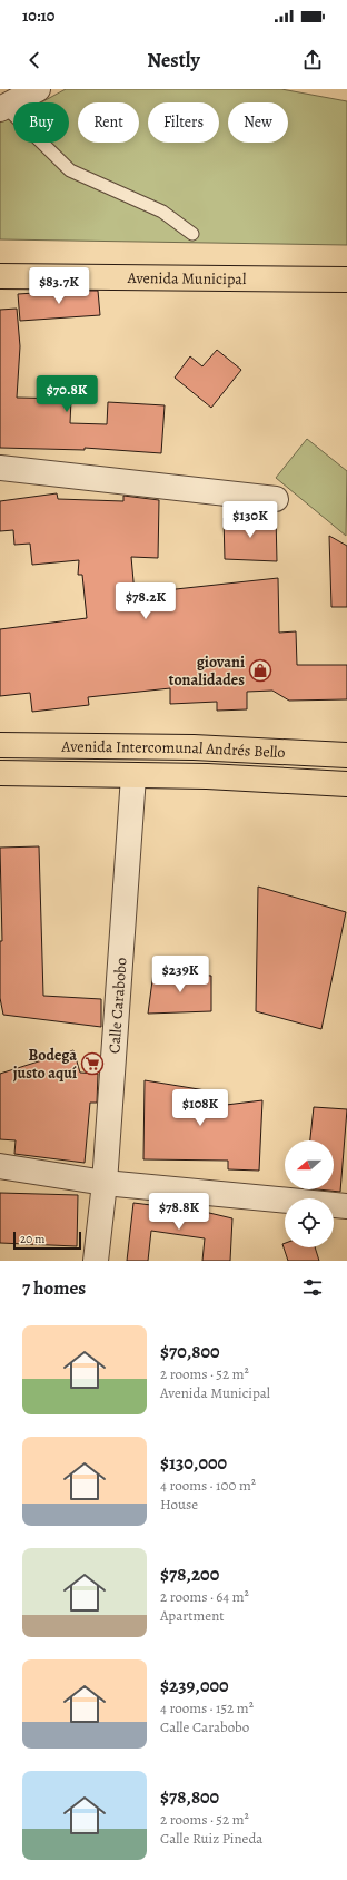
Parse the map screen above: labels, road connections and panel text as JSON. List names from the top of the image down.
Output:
{
  "streets": {
    "highway": ["Avenida Municipal", "Avenida Intercomunal Andrés Bello"],
    "street": ["Calle Carabobo"]
  },
  "crossings": [
    ["Avenida Intercomunal Andrés Bello", "Calle Carabobo"]
  ],
  "places": {
    "shop": ["giovani tonalidades"],
    "supermarket": ["Bodega justo aquí"]
  },
  "scale_bar": "20 m",
  "north": "left",
  "page": {
    "status": "10:10",
    "header": "Nestly",
    "chip": [
      "Buy",
      "Rent",
      "Filters",
      "New"
    ],
    "price": [
      "$83.7K",
      "$70.8K",
      "$130K",
      "$78.2K",
      "$239K",
      "$108K",
      "$78.8K"
    ],
    "scale": "20 m",
    "heading": "7 homes",
    "list": [
      {
        "name": "$70,800",
        "note": "2 rooms · 52 m² · Avenida Municipal"
      },
      {
        "name": "$130,000",
        "note": "4 rooms · 100 m² · House"
      },
      {
        "name": "$78,200",
        "note": "2 rooms · 64 m² · Apartment"
      },
      {
        "name": "$239,000",
        "note": "4 rooms · 152 m² · Calle Carabobo"
      },
      {
        "name": "$78,800",
        "note": "2 rooms · 52 m² · Calle Ruiz Pineda"
      }
    ]
  }
}
